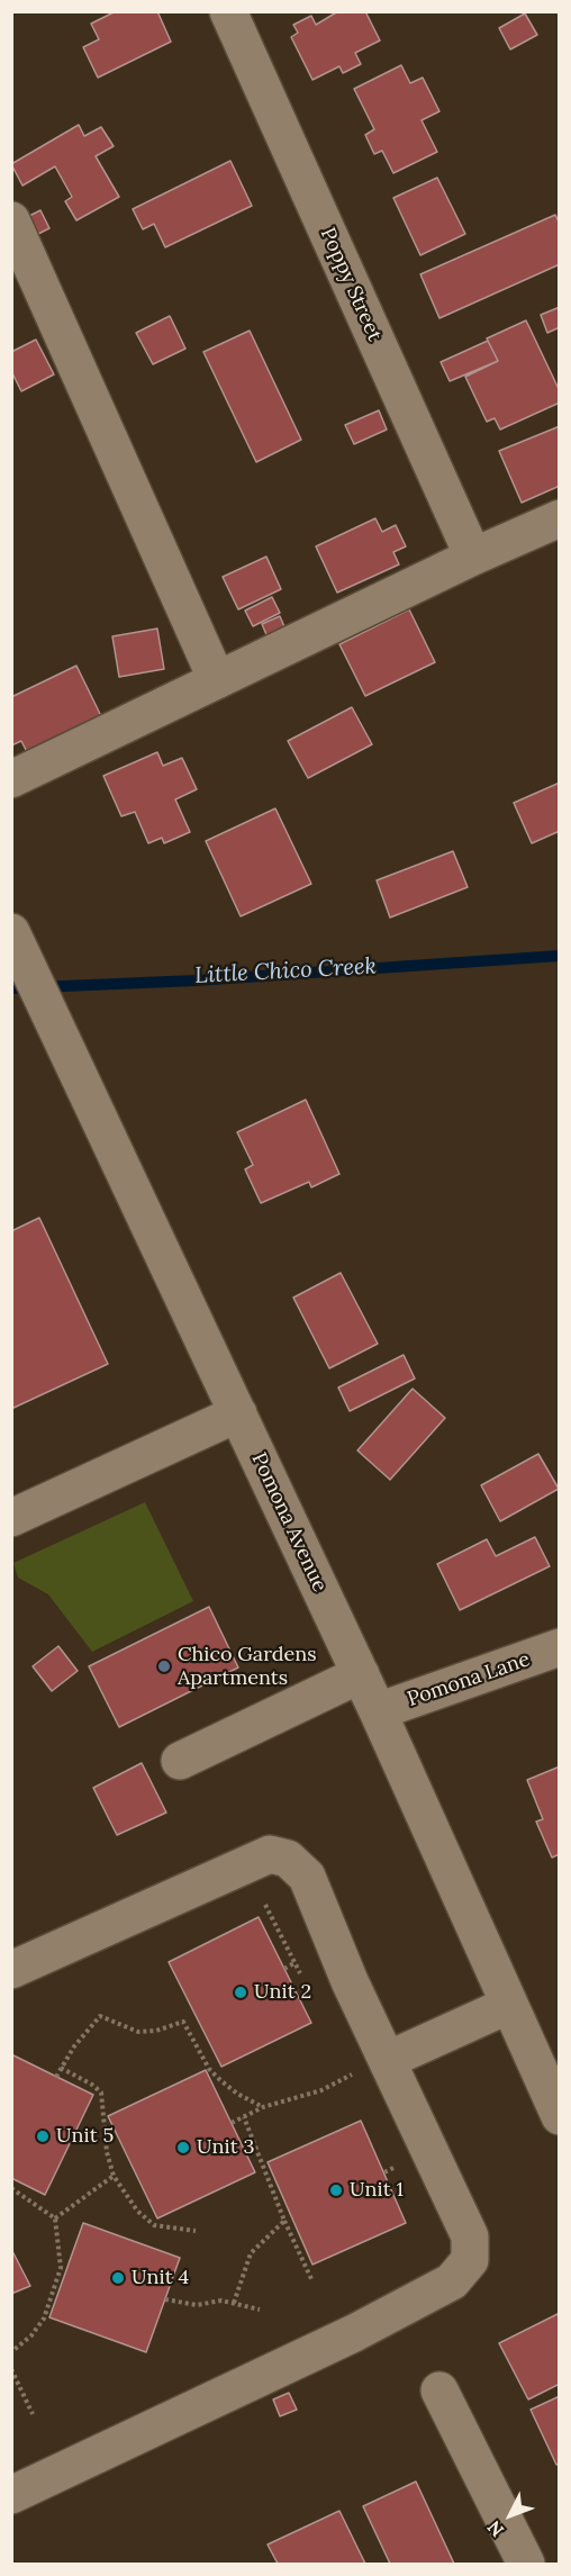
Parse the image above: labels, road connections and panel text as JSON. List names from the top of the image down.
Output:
{
  "streets": {
    "street": ["Poppy Street", "Pomona Avenue", "Pomona Lane"]
  },
  "crossings": [
    ["Pomona Avenue", "Pomona Lane"]
  ],
  "water": ["Little Chico Creek"],
  "places": [
    "Chico Gardens Apartments",
    "Unit 2",
    "Unit 5",
    "Unit 3",
    "Unit 1",
    "Unit 4"
  ],
  "north": "bottom left"
}
